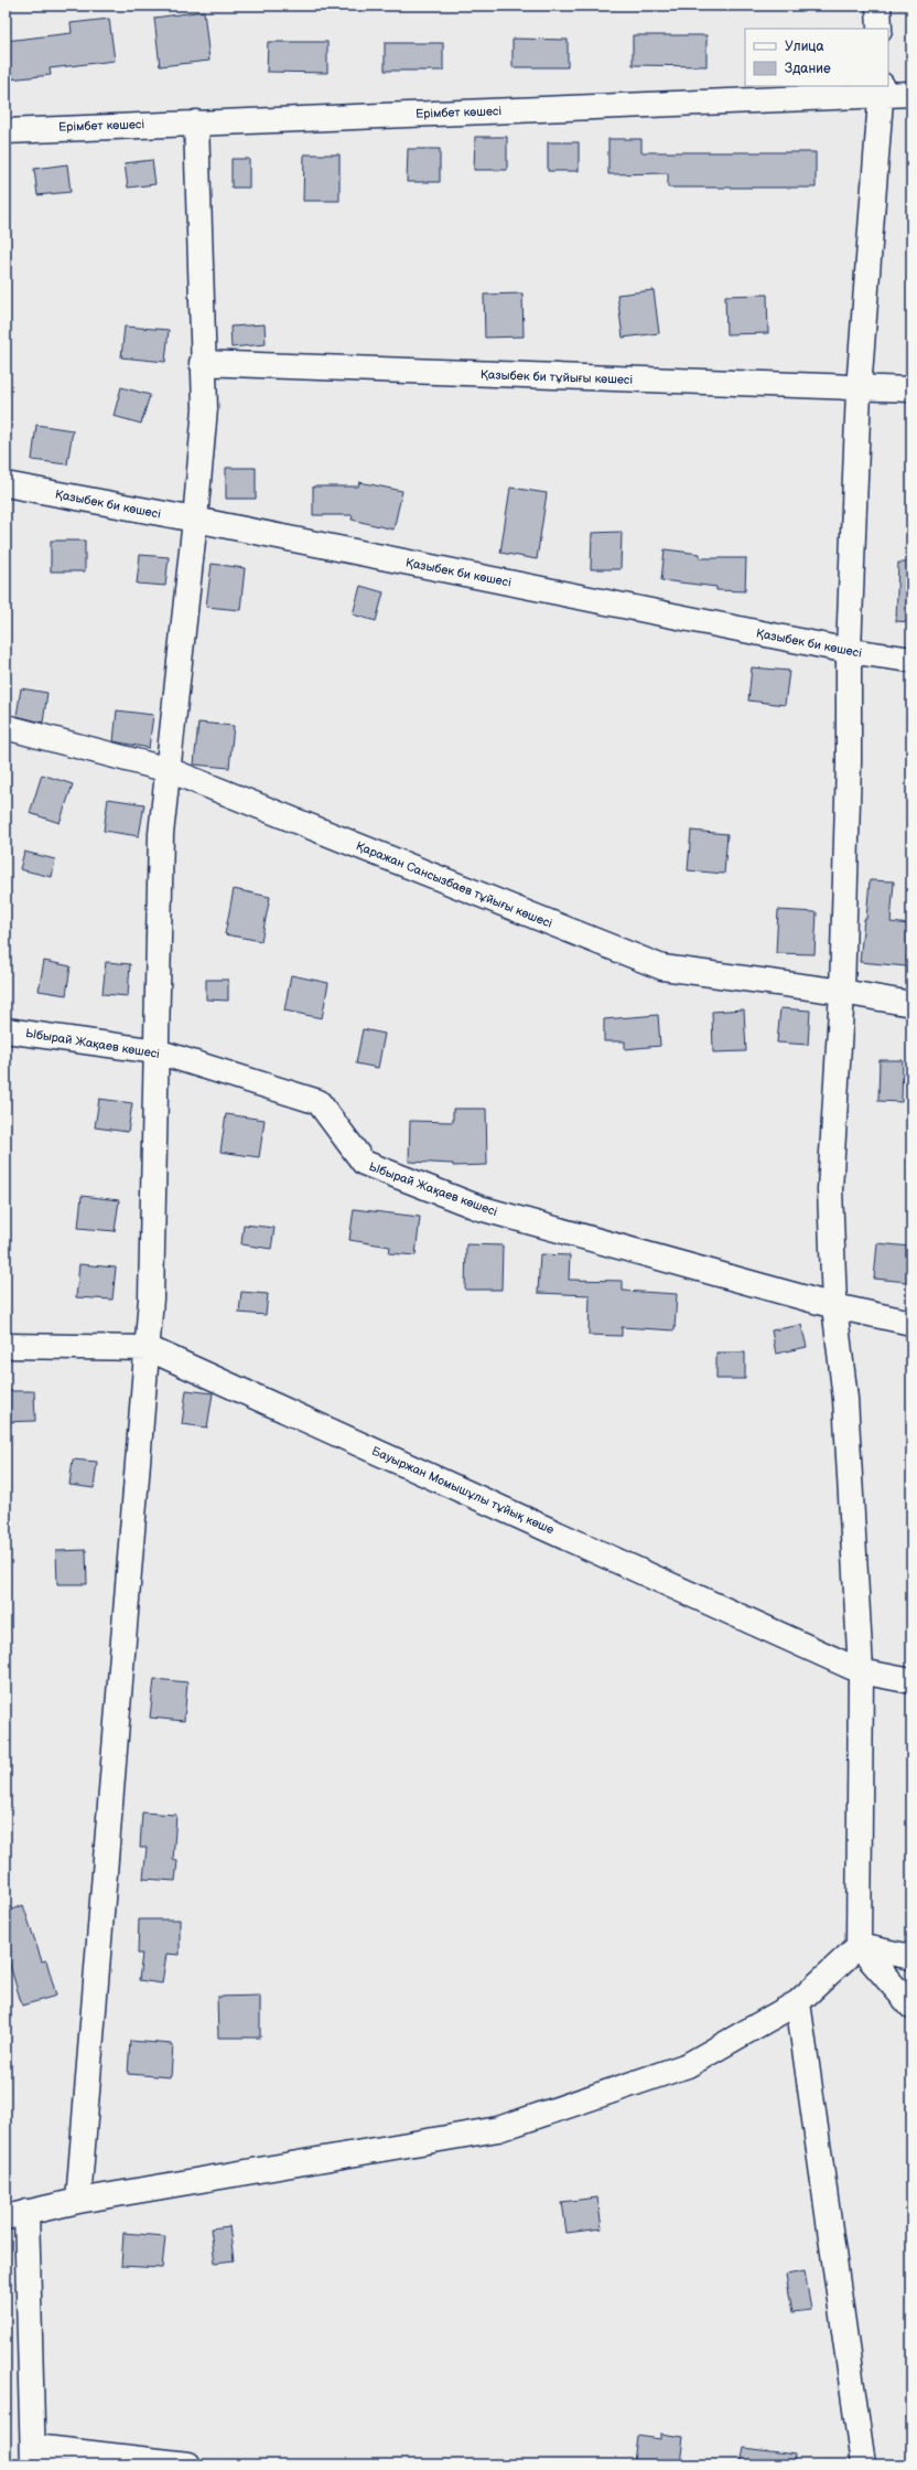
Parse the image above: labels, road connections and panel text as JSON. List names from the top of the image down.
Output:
{
  "streets": {
    "street": [
      "Ерімбет көшесі",
      "Қазыбек би тұйығы көшесі",
      "Қазыбек би көшесі",
      "Қаражан Сансызбаев тұйығы көшесі",
      "Ыбырай Жақаев көшесі",
      "Бауыржан Момышұлы тұйық көше"
    ]
  },
  "legend": ["Улица", "Здание"]
}
